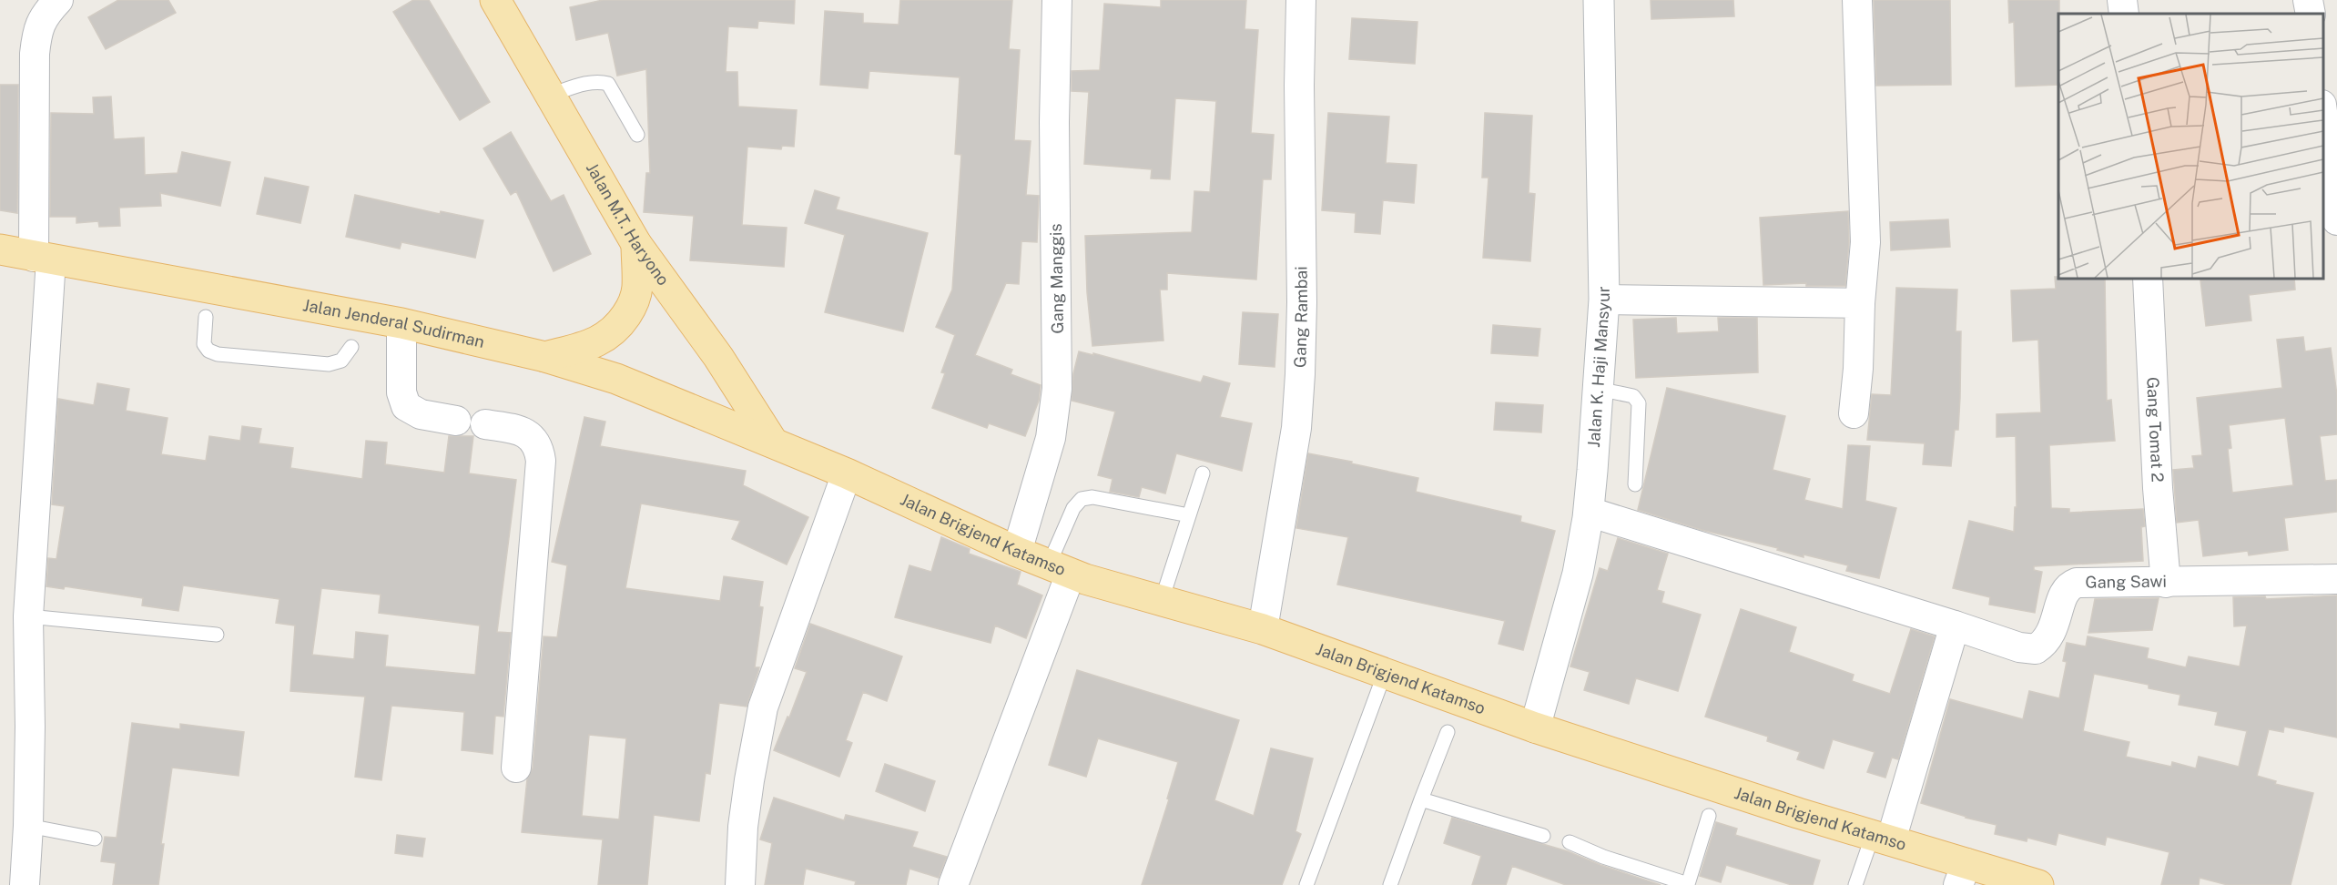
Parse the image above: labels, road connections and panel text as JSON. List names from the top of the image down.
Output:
{
  "streets": {
    "main road": ["Jalan M.T. Haryono", "Jalan Jenderal Sudirman", "Jalan Brigjend Katamso"],
    "street": [
      "Gang Manggis",
      "Gang Rambai",
      "Jalan K. Haji Mansyur",
      "Gang Tomat 2",
      "Gang Sawi"
    ]
  },
  "crossings": [
    ["Jalan M.T. Haryono", "Jalan Jenderal Sudirman"],
    ["Jalan M.T. Haryono", "Jalan Brigjend Katamso"],
    ["Gang Manggis", "Jalan Brigjend Katamso"],
    ["Gang Rambai", "Jalan Brigjend Katamso"],
    ["Jalan Jenderal Sudirman", "Jalan Brigjend Katamso"],
    ["Jalan K. Haji Mansyur", "Jalan Brigjend Katamso"],
    ["Gang Tomat 2", "Gang Sawi"]
  ]
}
